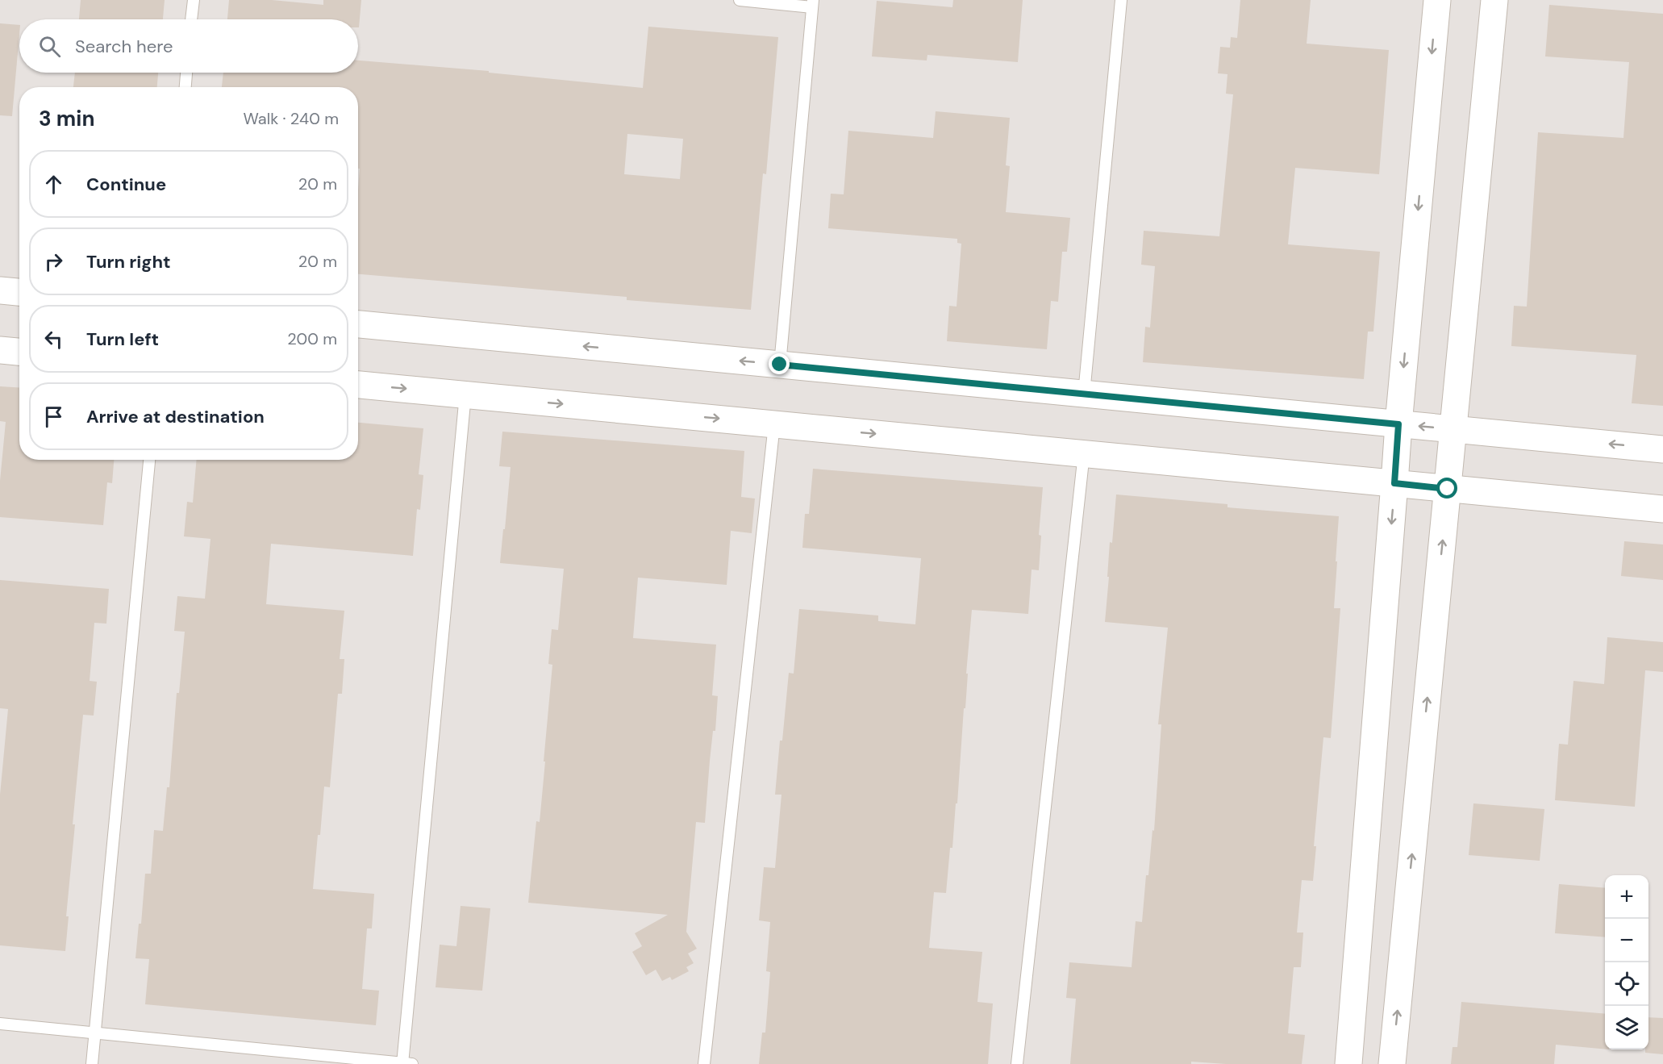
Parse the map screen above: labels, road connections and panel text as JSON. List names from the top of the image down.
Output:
{
  "page": {
    "search": "Search here",
    "heading": ["3 min", "Walk · 240 m"],
    "list": [
      ["Continue", "20 m"],
      ["Turn right", "20 m"],
      ["Turn left", "200 m"],
      "Arrive at destination"
    ],
    "map_buttons": ["+", "−"]
  }
}
